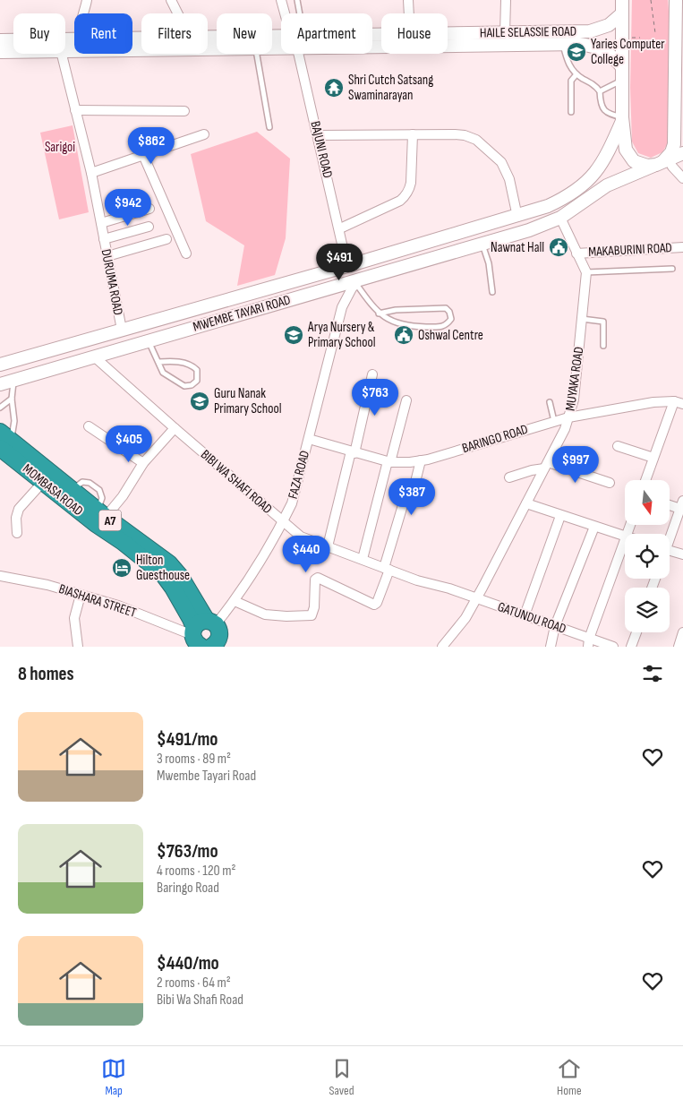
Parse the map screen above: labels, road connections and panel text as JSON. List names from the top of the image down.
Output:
{
  "streets": {
    "highway": ["MOMBASA ROAD", "A7"],
    "street": [
      "HAILE SELASSIE ROAD",
      "BAJUNI ROAD",
      "MAKABURINI ROAD",
      "DURUMA ROAD",
      "MWEMBE TAYARI ROAD",
      "MUYAKA ROAD",
      "BARINGO ROAD",
      "FAZA ROAD",
      "BIBI WA SHAFI ROAD",
      "BIASHARA STREET",
      "GATUNDU ROAD"
    ]
  },
  "crossings": [
    ["BAJUNI ROAD", "MWEMBE TAYARI ROAD"],
    ["DURUMA ROAD", "MWEMBE TAYARI ROAD"],
    ["MWEMBE TAYARI ROAD", "FAZA ROAD"],
    ["MWEMBE TAYARI ROAD", "BIBI WA SHAFI ROAD"],
    ["MUYAKA ROAD", "BARINGO ROAD"],
    ["MUYAKA ROAD", "BIBI WA SHAFI ROAD"],
    ["MUYAKA ROAD", "GATUNDU ROAD"],
    ["BARINGO ROAD", "FAZA ROAD"],
    ["FAZA ROAD", "BIBI WA SHAFI ROAD"],
    ["FAZA ROAD", "MOMBASA ROAD"],
    ["FAZA ROAD", "A7"],
    ["FAZA ROAD", "BIASHARA STREET"],
    ["BIBI WA SHAFI ROAD", "GATUNDU ROAD"],
    ["MOMBASA ROAD", "A7"],
    ["MOMBASA ROAD", "BIASHARA STREET"],
    ["A7", "BIASHARA STREET"]
  ],
  "parks": ["Sarigoi"],
  "places": {
    "school or university": ["Yaries Computer College", "Arya Nursery & Primary School", "Guru Nanak Primary School"],
    "temple": ["Shri Cutch Satsang Swaminarayan"],
    "public building": ["Nawnat Hall", "Oshwal Centre"],
    "hotel": ["Hilton Guesthouse"]
  },
  "north": "bottom",
  "page": {
    "chip": [
      "Buy",
      "Rent",
      "Filters",
      "New",
      "Apartment",
      "House"
    ],
    "price": [
      "$862",
      "$942",
      "$491",
      "$763",
      "$405",
      "$997",
      "$387",
      "$440"
    ],
    "heading": "8 homes",
    "list": [
      {
        "name": "$491/mo",
        "note": "3 rooms · 89 m² · Mwembe Tayari Road"
      },
      {
        "name": "$763/mo",
        "note": "4 rooms · 120 m² · Baringo Road"
      },
      {
        "name": "$440/mo",
        "note": "2 rooms · 64 m² · Bibi Wa Shafi Road"
      }
    ],
    "tabs": ["Map", "Saved", "Home"]
  }
}
